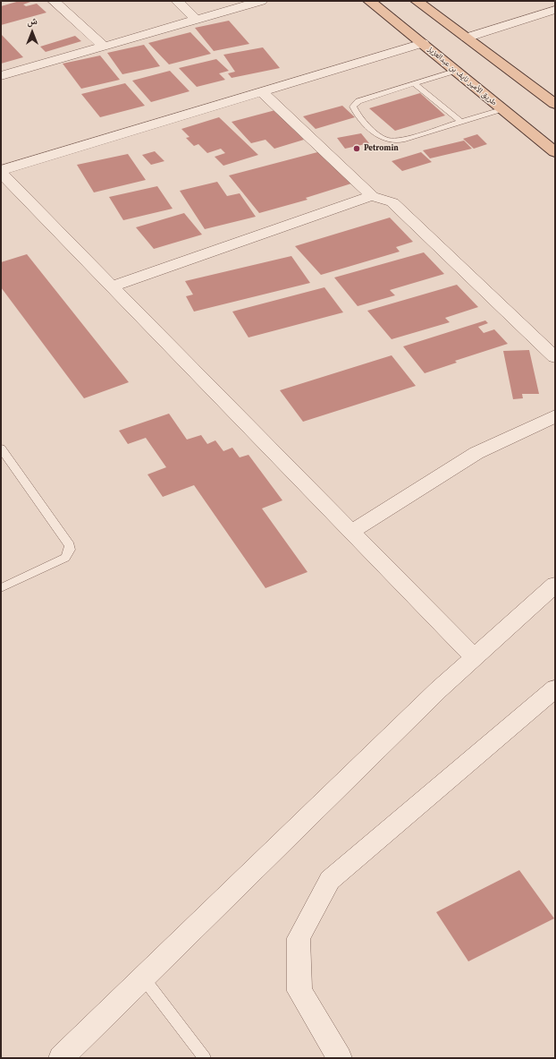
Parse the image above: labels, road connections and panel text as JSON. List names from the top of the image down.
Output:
{
  "streets": {
    "main road": ["طريق الأمير نايف بن عبدالعزيز"]
  },
  "places": ["Petromin"],
  "north": "top"
}
